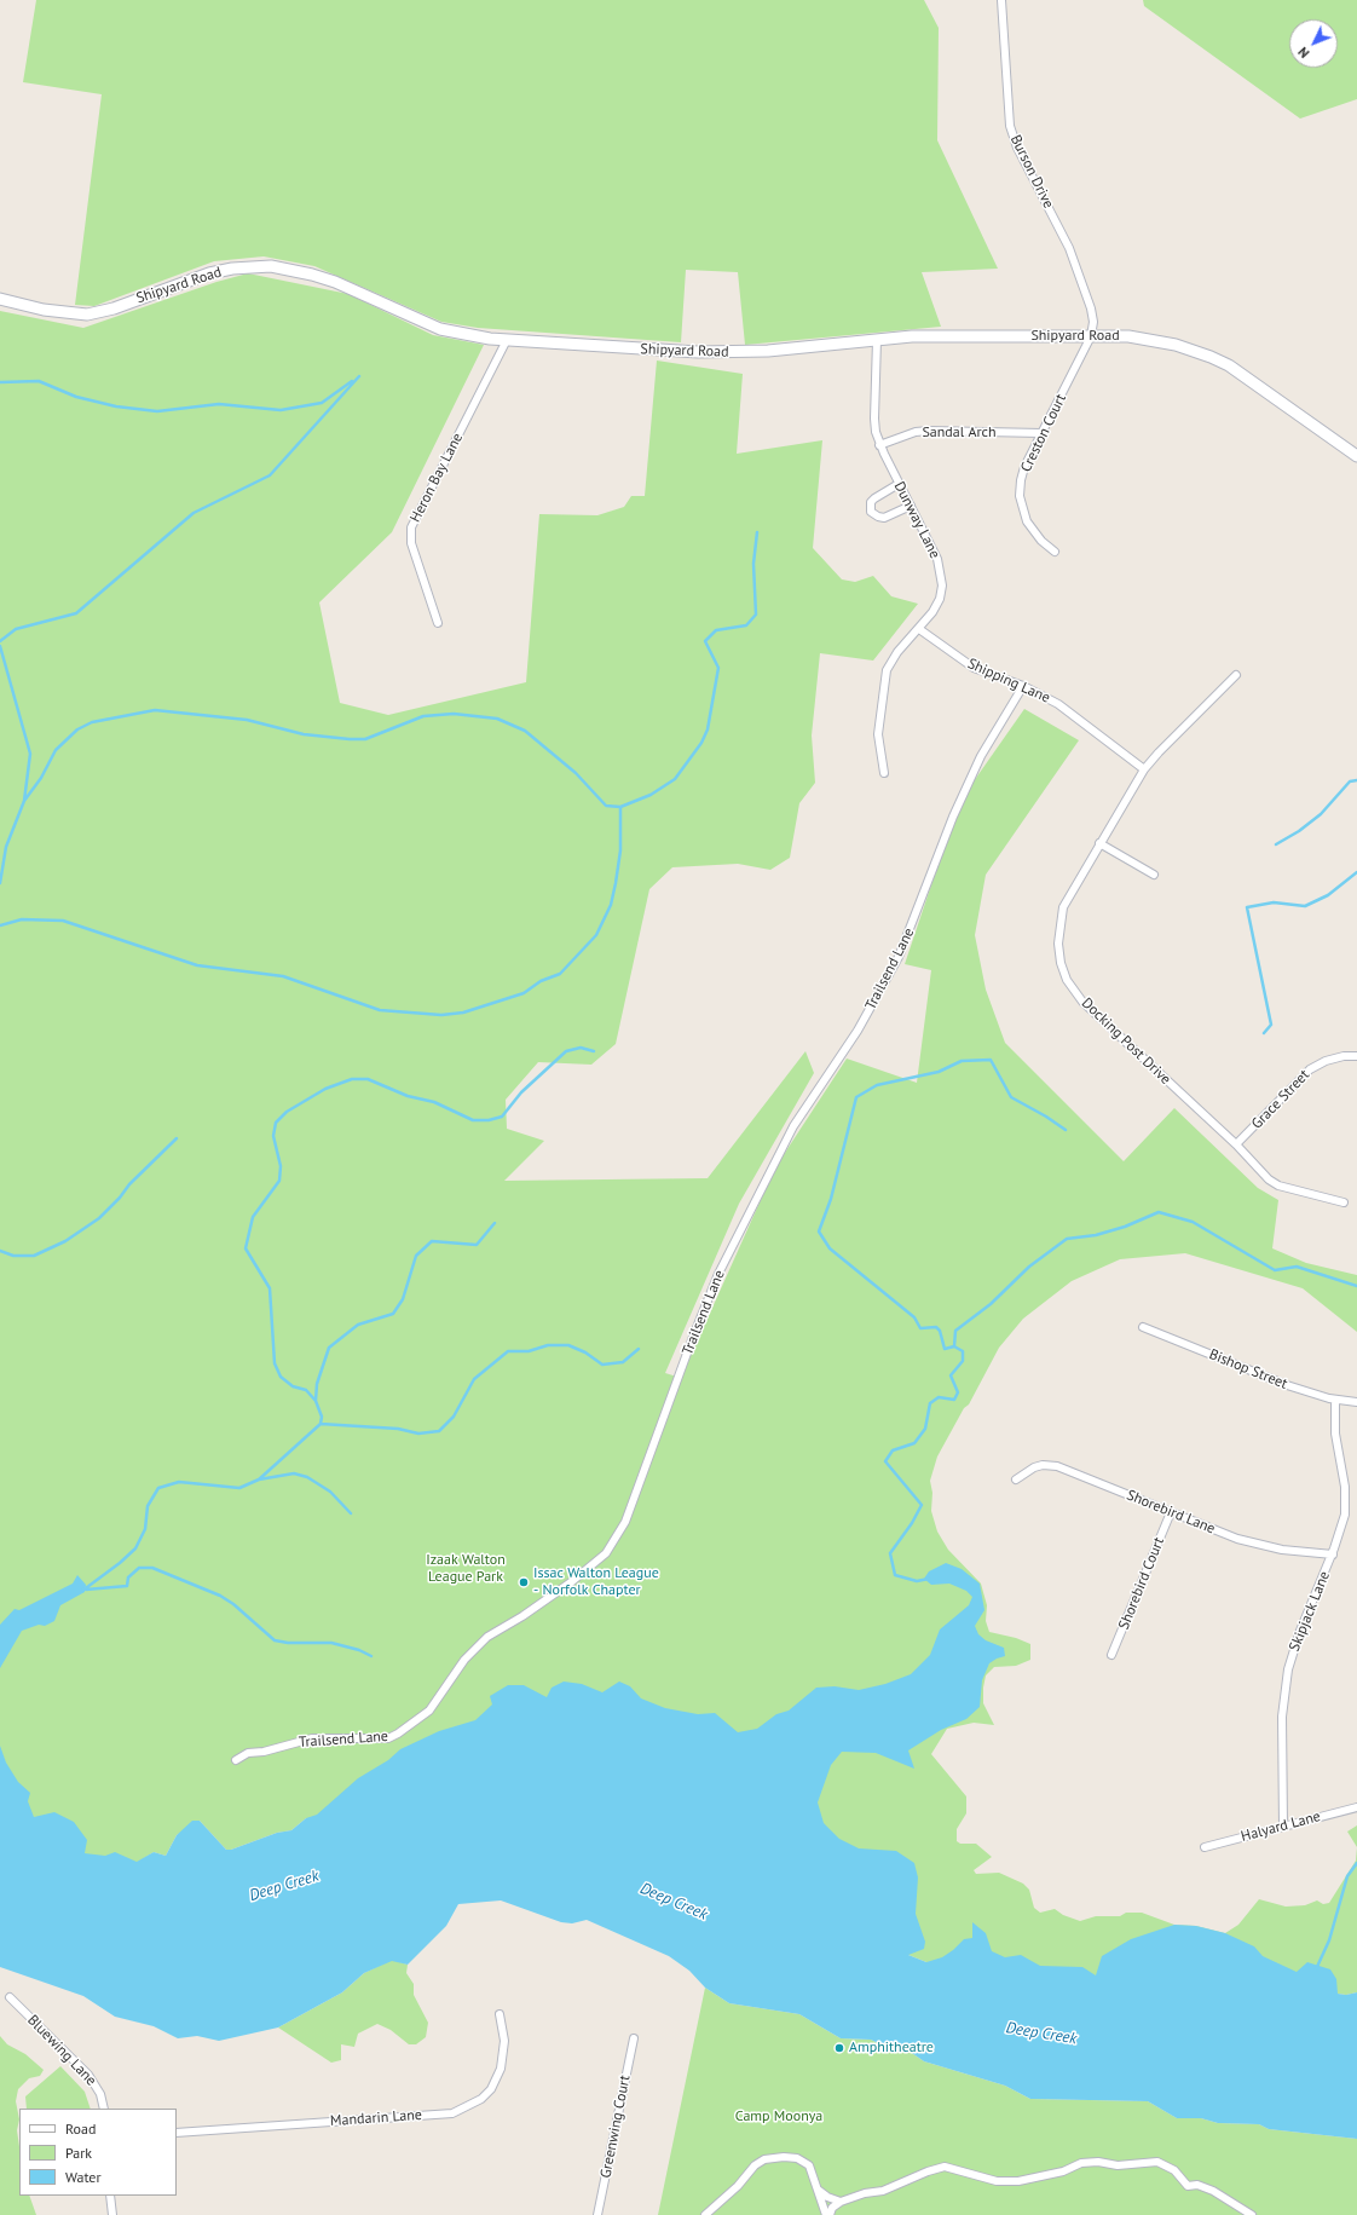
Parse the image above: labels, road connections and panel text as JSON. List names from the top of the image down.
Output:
{
  "streets": {
    "street": [
      "Burson Drive",
      "Shipyard Road",
      "Sandal Arch",
      "Creston Court",
      "Heron Bay Lane",
      "Dunway Lane",
      "Shipping Lane",
      "Trailsend Lane",
      "Docking Post Drive",
      "Grace Street",
      "Bishop Street",
      "Shorebird Lane",
      "Shorebird Court",
      "Skipjack Lane",
      "Halyard Lane",
      "Bluewing Lane",
      "Mandarin Lane",
      "Greenwing Court"
    ]
  },
  "crossings": [
    ["Burson Drive", "Shipyard Road"],
    ["Burson Drive", "Creston Court"],
    ["Shipyard Road", "Creston Court"],
    ["Shipyard Road", "Heron Bay Lane"],
    ["Shipyard Road", "Dunway Lane"],
    ["Sandal Arch", "Creston Court"],
    ["Sandal Arch", "Dunway Lane"],
    ["Dunway Lane", "Shipping Lane"],
    ["Shipping Lane", "Trailsend Lane"],
    ["Shipping Lane", "Docking Post Drive"],
    ["Docking Post Drive", "Grace Street"],
    ["Bishop Street", "Skipjack Lane"],
    ["Shorebird Lane", "Shorebird Court"],
    ["Shorebird Lane", "Skipjack Lane"],
    ["Skipjack Lane", "Halyard Lane"]
  ],
  "water": ["Deep Creek"],
  "parks": ["Izaak Walton League Park", "Camp Moonya"],
  "places": ["Issac Walton League - Norfolk Chapter", "Amphitheatre"],
  "legend": ["Road", "Park", "Water"],
  "north": "bottom left"
}
